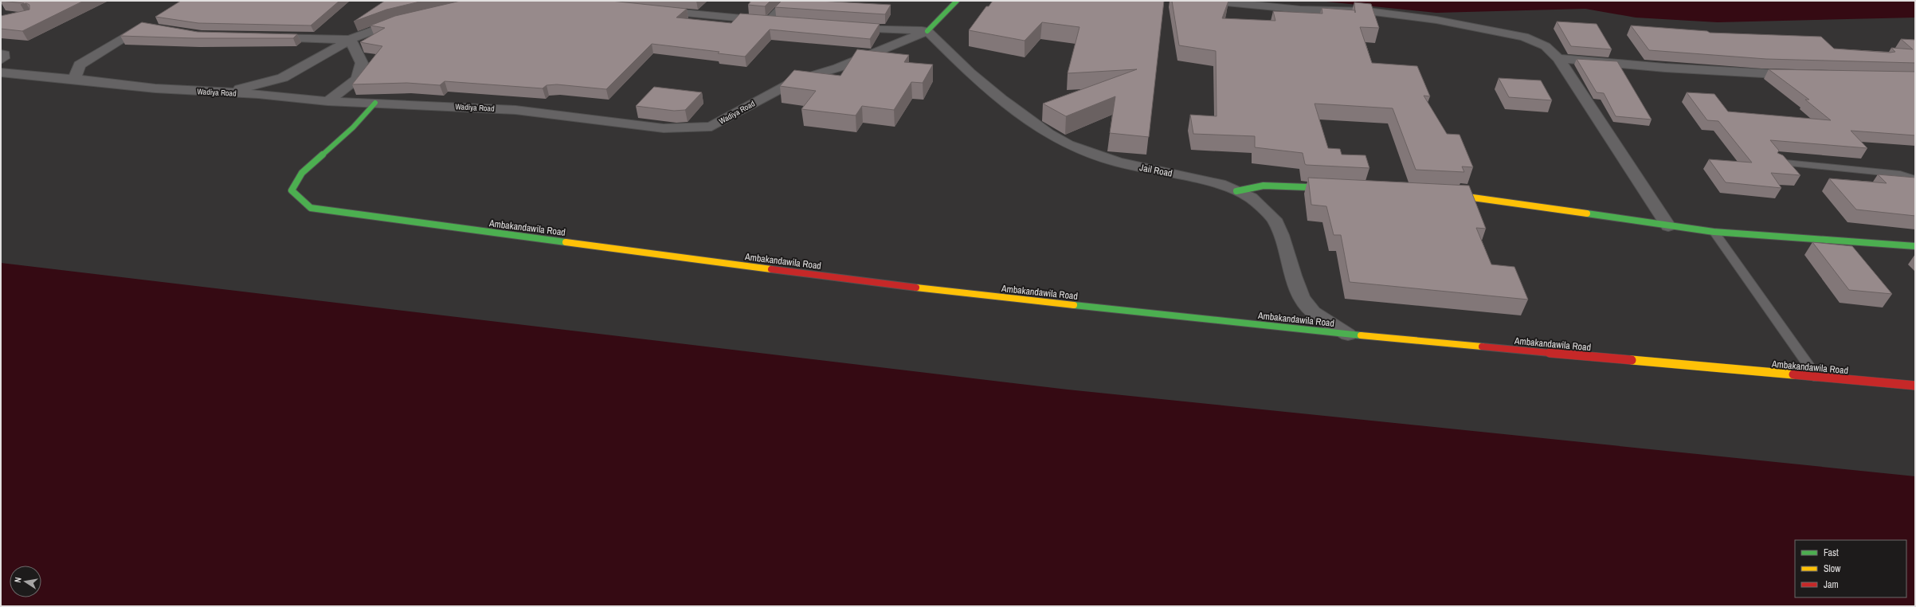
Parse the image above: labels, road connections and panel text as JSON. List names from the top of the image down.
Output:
{
  "streets": {
    "street": ["Wadiya Road", "Jail Road", "Ambakandawila Road"]
  },
  "crossings": [
    ["Wadiya Road", "Jail Road"],
    ["Wadiya Road", "Ambakandawila Road"],
    ["Jail Road", "Ambakandawila Road"]
  ],
  "legend": ["Fast", "Slow", "Jam"],
  "north": "left"
}
